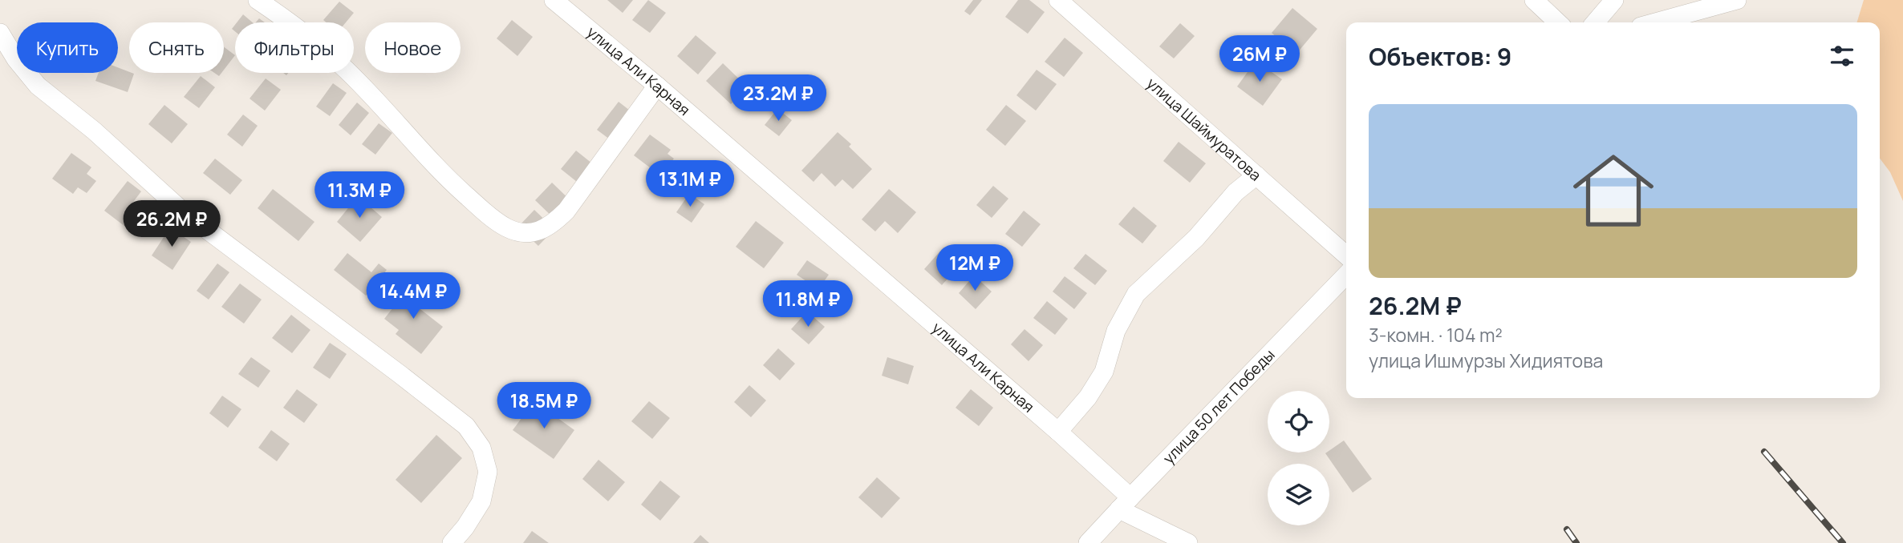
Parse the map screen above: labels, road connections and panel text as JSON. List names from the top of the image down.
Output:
{
  "streets": {
    "street": ["улица Али Карная", "улица Шаймуратова", "улица 50 лет Победы"]
  },
  "crossings": [
    ["улица Али Карная", "улица 50 лет Победы"]
  ],
  "page": {
    "chip": [
      "Купить",
      "Снять",
      "Фильтры",
      "Новое"
    ],
    "heading": "Объектов: 9",
    "price": [
      "26M ₽",
      "23.2M ₽",
      "13.1M ₽",
      "11.3M ₽",
      "26.2M ₽",
      "12M ₽",
      "14.4M ₽",
      "11.8M ₽",
      "18.5M ₽"
    ],
    "list": [
      {
        "name": "26.2M ₽",
        "note": "3-комн. · 104 m² · улица Ишмурзы Хидиятова"
      }
    ]
  }
}
